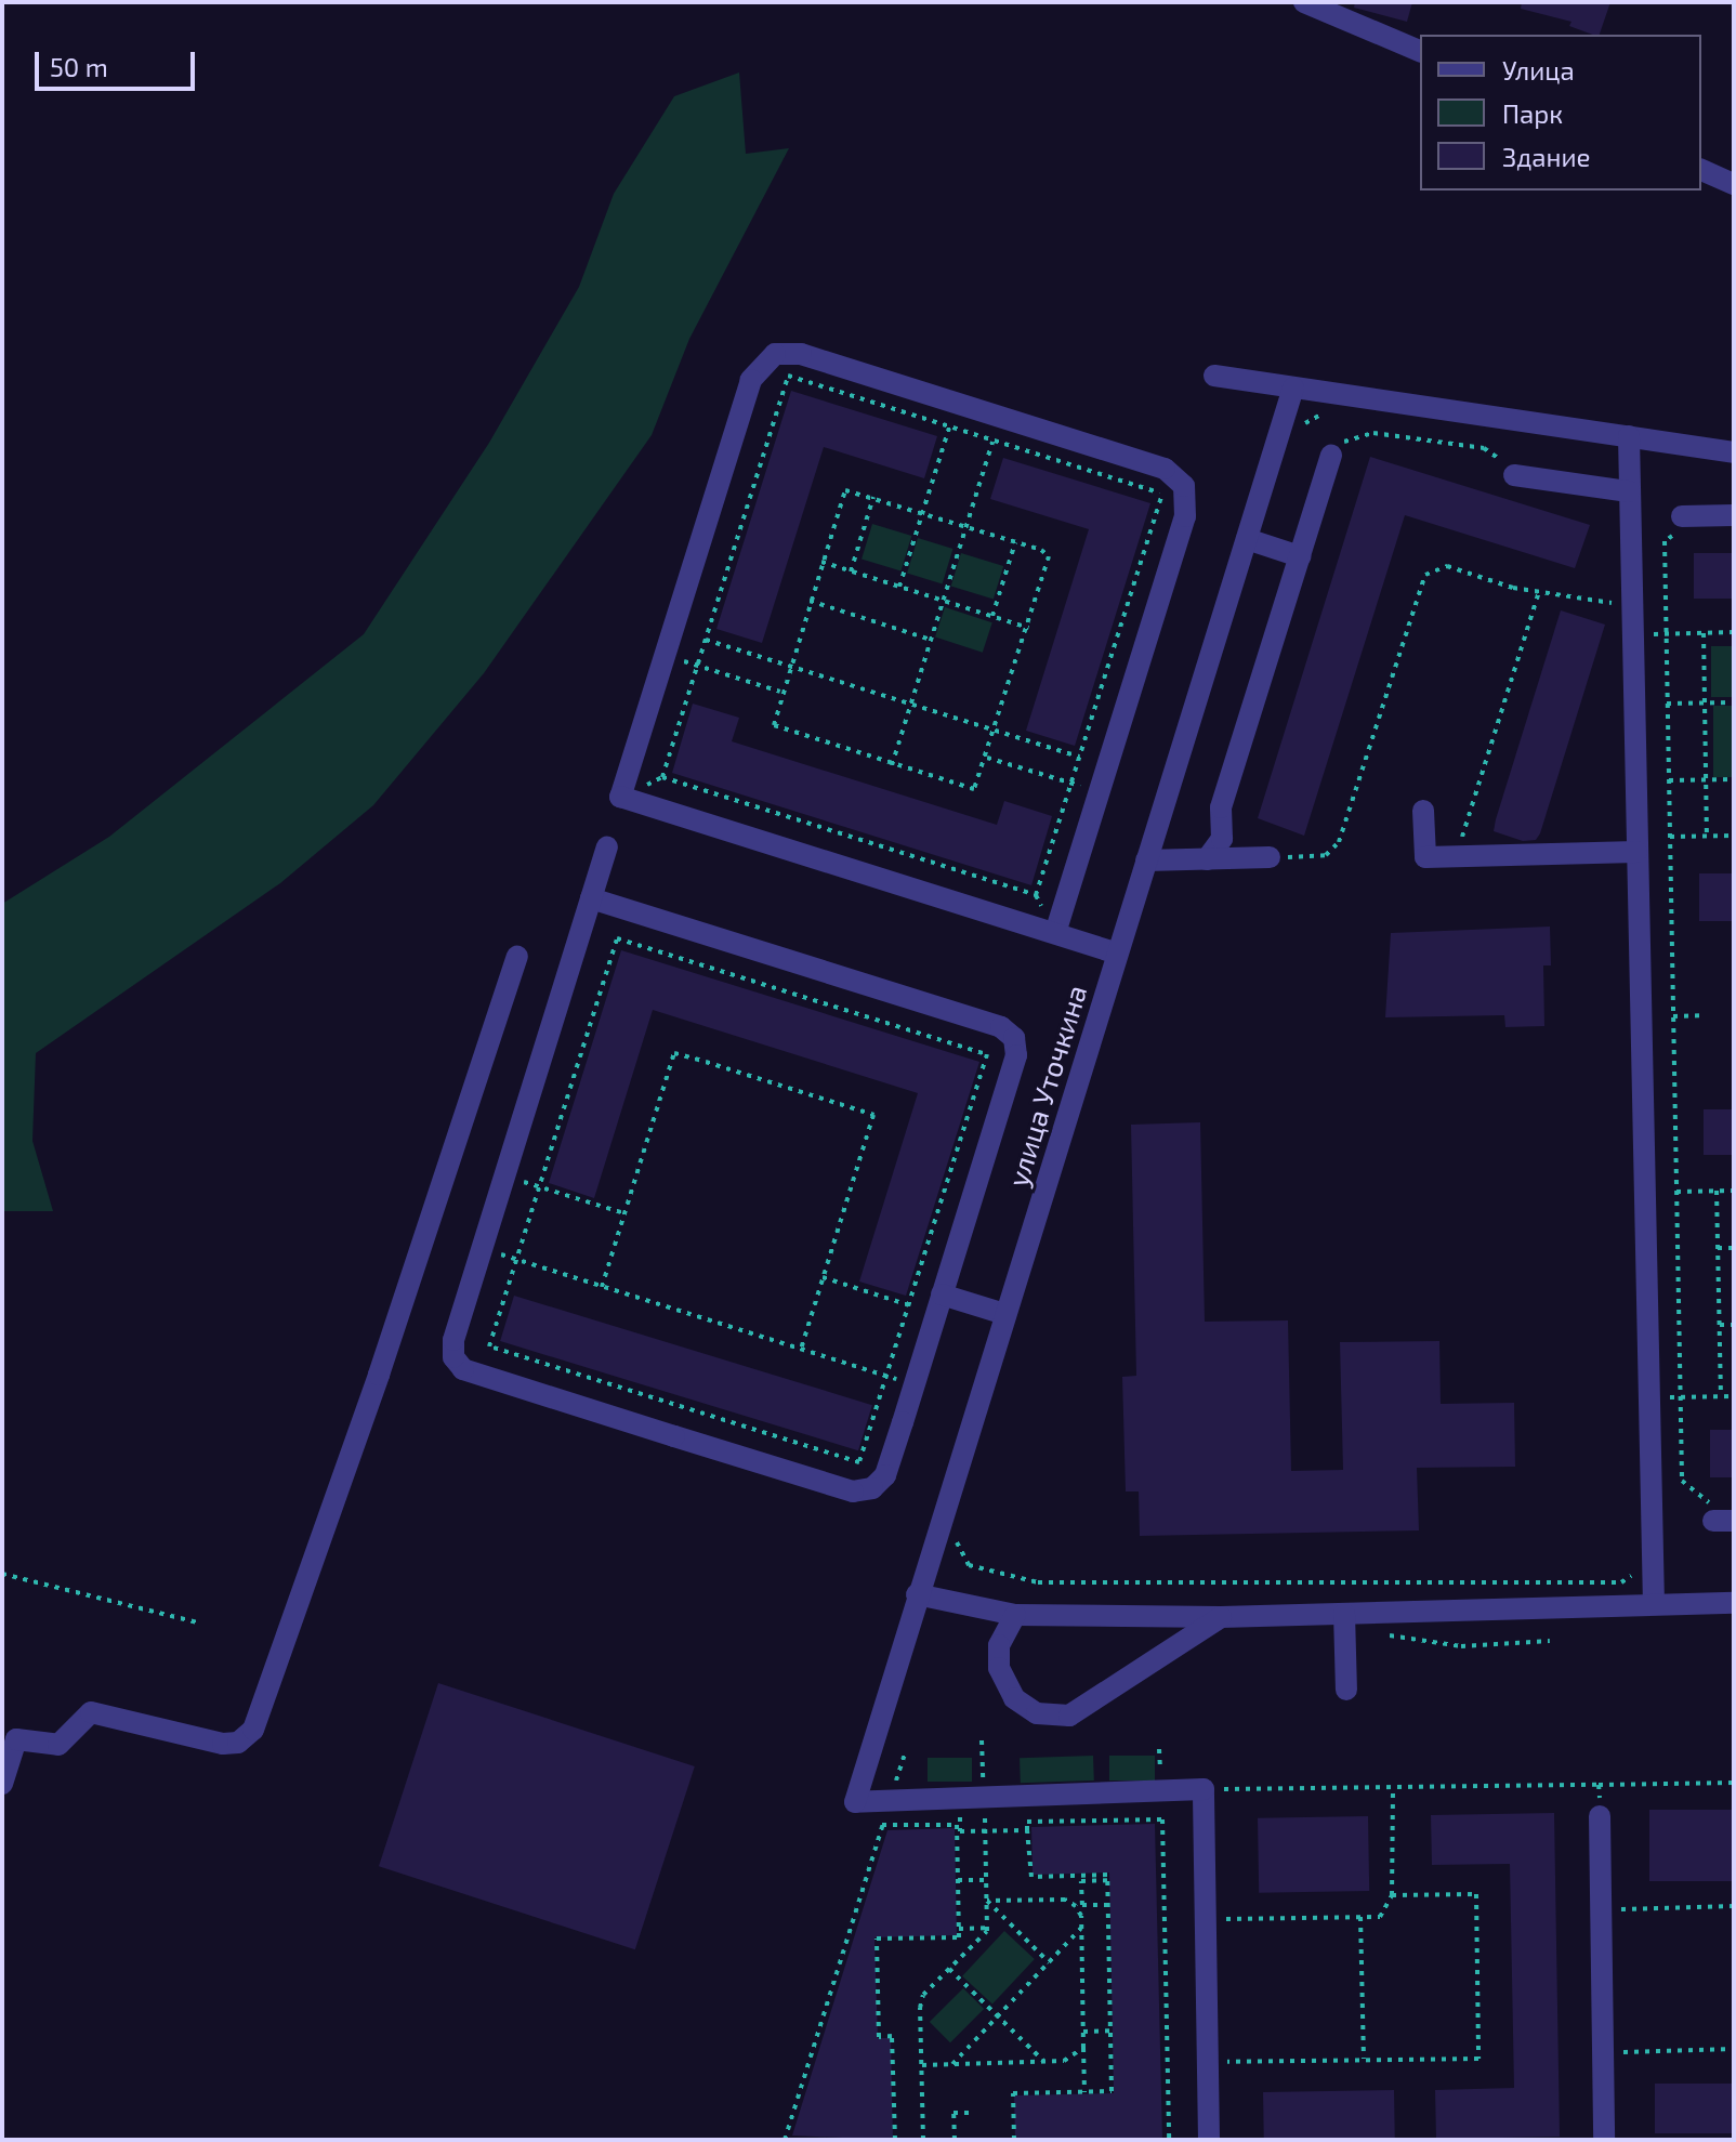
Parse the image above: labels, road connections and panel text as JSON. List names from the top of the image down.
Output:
{
  "streets": {
    "street": ["улица Уточкина"]
  },
  "legend": ["Улица", "Парк", "Здание"],
  "scale_bar": "50 m"
}
